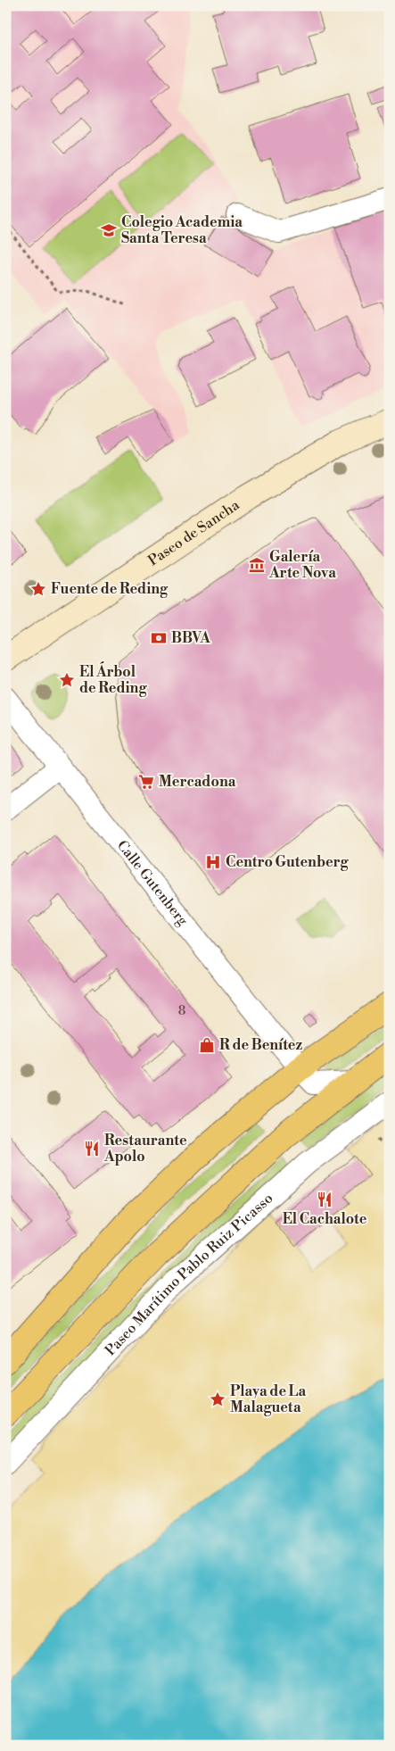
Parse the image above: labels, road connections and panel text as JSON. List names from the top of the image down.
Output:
{
  "streets": {
    "main road": ["Paseo de Sancha"],
    "street": ["Calle Gutenberg", "Paseo Marítimo Pablo Ruiz Picasso"]
  },
  "places": {
    "school or university": ["Colegio Academia Santa Teresa"],
    "museum": ["Galería Arte Nova"],
    "place": ["Fuente de Reding", "El Árbol de Reding", "Playa de La Malagueta"],
    "bank": ["BBVA"],
    "supermarket": ["Mercadona"],
    "hospital": ["Centro Gutenberg"],
    "shop": ["R de Benítez"],
    "restaurant": ["Restaurante Apolo", "El Cachalote"]
  },
  "house_numbers": ["8"]
}
